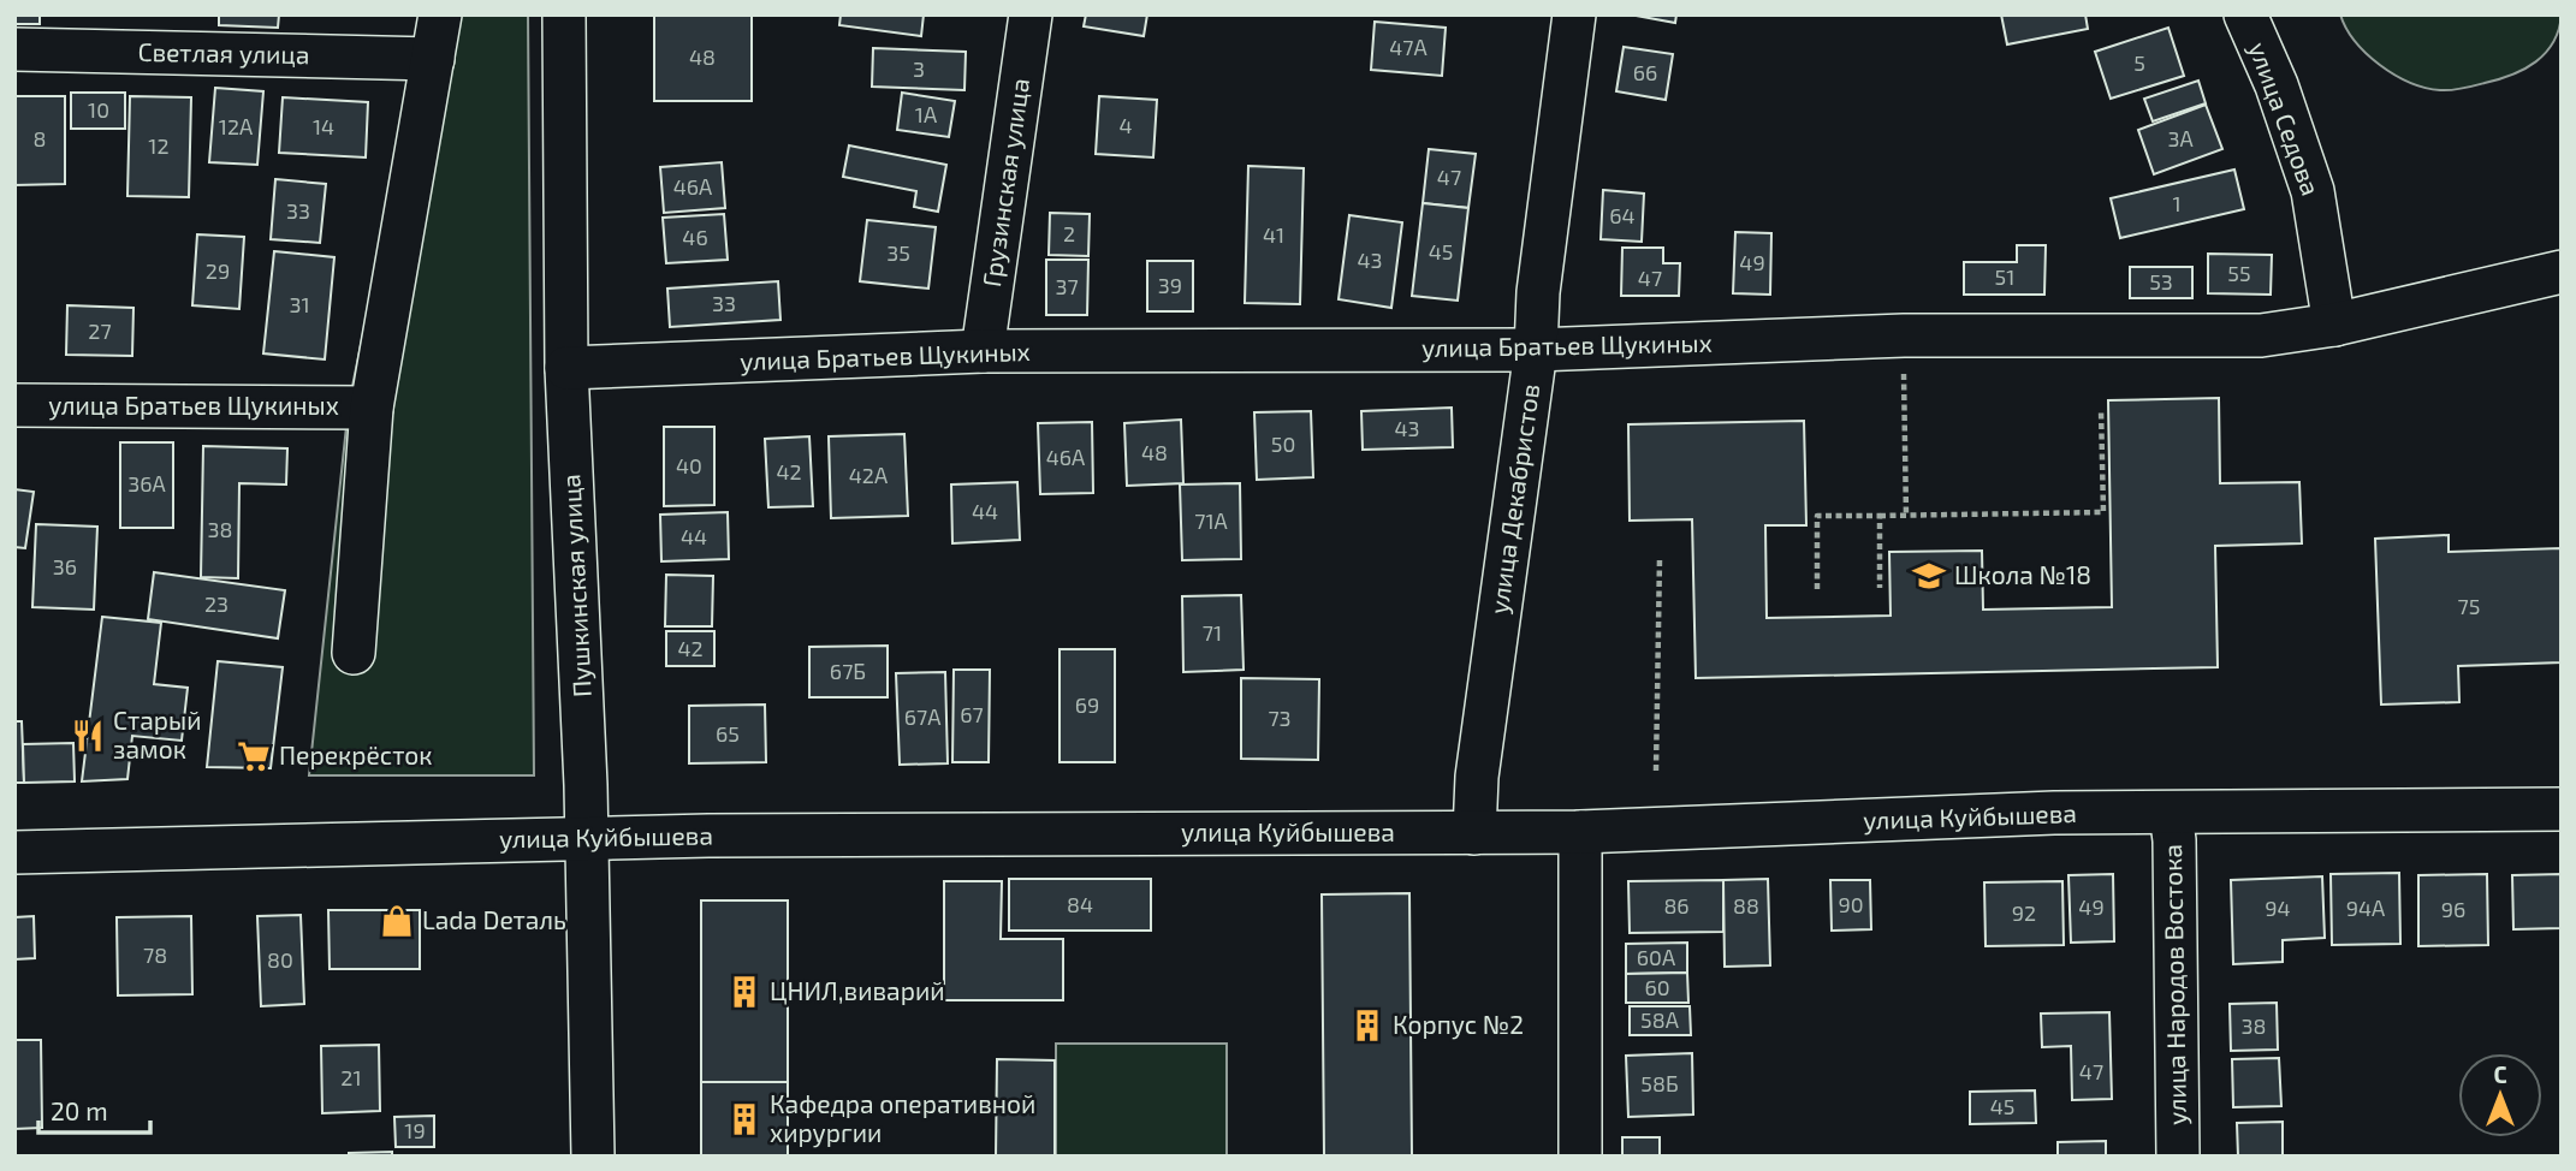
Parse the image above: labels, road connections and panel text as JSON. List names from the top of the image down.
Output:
{
  "streets": {
    "street": [
      "Светлая улица",
      "улица Седова",
      "Грузинская улица",
      "улица Братьев Щукиных",
      "улица Декабристов",
      "Пушкинская улица",
      "улица Куйбышева",
      "улица Народов Востока"
    ]
  },
  "crossings": [
    ["улица Седова", "улица Братьев Щукиных"],
    ["Грузинская улица", "улица Братьев Щукиных"],
    ["улица Братьев Щукиных", "улица Декабристов"],
    ["улица Братьев Щукиных", "Пушкинская улица"],
    ["улица Декабристов", "улица Куйбышева"],
    ["Пушкинская улица", "улица Куйбышева"],
    ["улица Куйбышева", "улица Народов Востока"]
  ],
  "places": {
    "school or university": ["Школа №18"],
    "restaurant": ["Старый замок"],
    "supermarket": ["Перекрёсток"],
    "shop": ["Lada Dеталь"],
    "building": ["ЦНИЛ,виварий", "Корпус №2", "Кафедра оперативной хирургии"]
  },
  "house_numbers": [
    "47А",
    "48",
    "5",
    "3",
    "66",
    "10",
    "1А",
    "4",
    "12А",
    "14",
    "8",
    "3А",
    "12",
    "47",
    "46А",
    "1",
    "33",
    "64",
    "2",
    "41",
    "46",
    "45",
    "35",
    "43",
    "49",
    "29",
    "55",
    "51",
    "47",
    "53",
    "39",
    "37",
    "33",
    "31",
    "27",
    "43",
    "50",
    "48",
    "46А",
    "40",
    "42",
    "42А",
    "36А",
    "44",
    "71А",
    "38",
    "44",
    "36",
    "23",
    "75",
    "71",
    "42",
    "67Б",
    "69",
    "67",
    "67А",
    "73",
    "65",
    "84",
    "90",
    "86",
    "88",
    "49",
    "94",
    "94А",
    "96",
    "92",
    "78",
    "60А",
    "80",
    "60",
    "58А",
    "38",
    "47",
    "21",
    "58Б",
    "45",
    "19"
  ],
  "scale_bar": "20 m",
  "north": "top"
}
